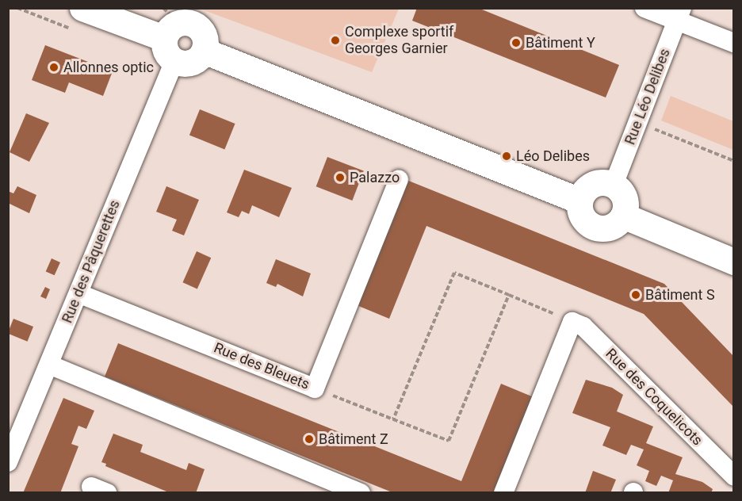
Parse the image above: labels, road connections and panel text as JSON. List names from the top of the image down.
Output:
{
  "streets": {
    "street": [
      "Rue Léo Delibes",
      "Rue des Pâquerettes",
      "Rue des Bleuets",
      "Rue des Coquelicots"
    ]
  },
  "crossings": [
    ["Rue des Pâquerettes", "Rue des Bleuets"]
  ],
  "places": [
    "Complexe sportif Georges Garnier",
    "Bâtiment Y",
    "Allonnes optic",
    "Léo Delibes",
    "Palazzo",
    "Bâtiment S",
    "Bâtiment Z"
  ]
}
